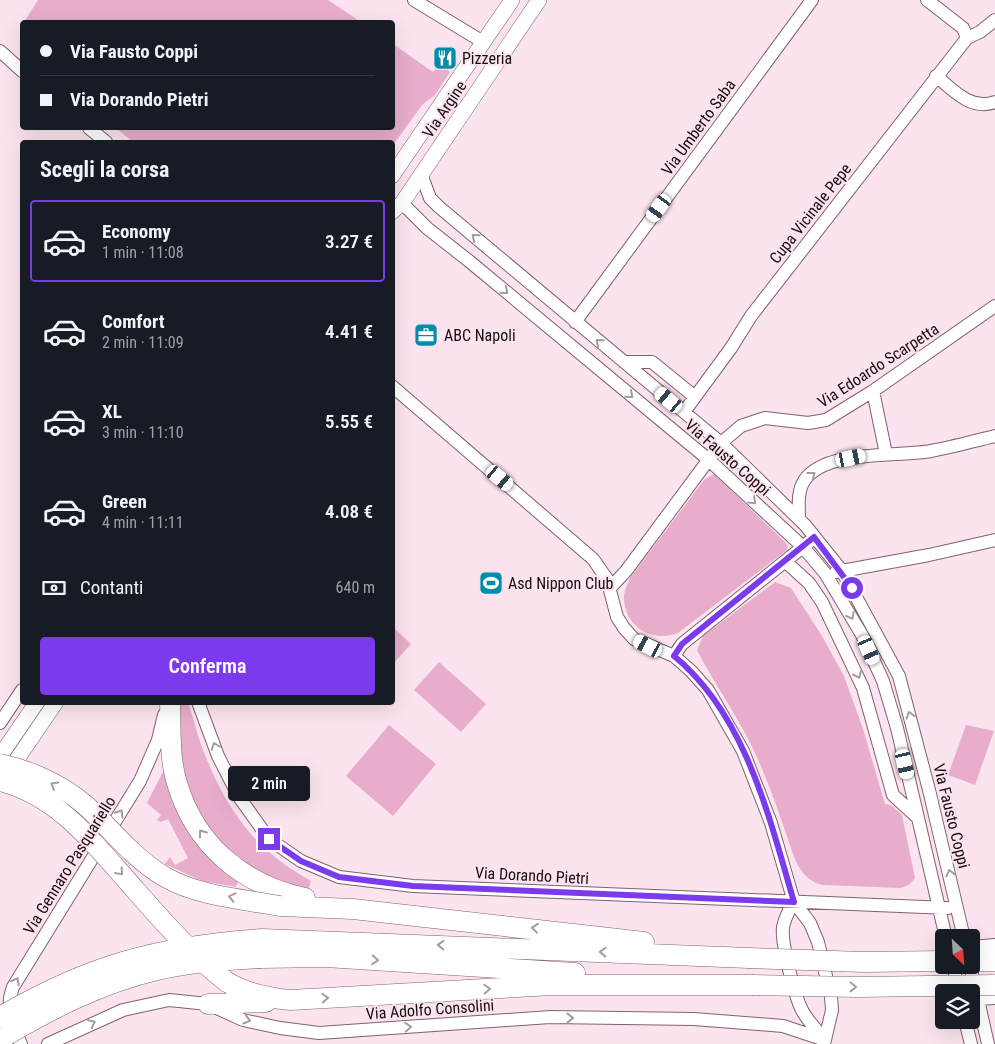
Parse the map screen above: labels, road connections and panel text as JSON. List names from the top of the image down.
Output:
{
  "streets": {
    "street": [
      "Via Argine",
      "Via Umberto Saba",
      "Cupa Vicinale Pepe",
      "Via Edoardo Scarpetta",
      "Via Fausto Coppi",
      "Via Gennaro Pasquariello",
      "Via Dorando Pietri",
      "Via Adolfo Consolini"
    ]
  },
  "crossings": [
    ["Via Argine", "Via Fausto Coppi"],
    ["Via Umberto Saba", "Via Fausto Coppi"],
    ["Cupa Vicinale Pepe", "Via Fausto Coppi"],
    ["Via Edoardo Scarpetta", "Via Fausto Coppi"],
    ["Via Fausto Coppi", "Via Dorando Pietri"]
  ],
  "one_way": ["Via Gennaro Pasquariello", "Via Dorando Pietri", "Via Adolfo Consolini"],
  "places": {
    "restaurant": ["Pizzeria"],
    "office": ["ABC Napoli"],
    "sports": ["Asd Nippon Club"]
  },
  "north": "bottom right",
  "page": {
    "banner": ["Via Fausto Coppi", "Via Dorando Pietri"],
    "heading": "Scegli la corsa",
    "list": [
      {
        "name": "Economy",
        "note": "1 min · 11:08",
        "value": "3.27 €"
      },
      {
        "name": "Comfort",
        "note": "2 min · 11:09",
        "value": "4.41 €"
      },
      {
        "name": "XL",
        "note": "3 min · 11:10",
        "value": "5.55 €"
      },
      {
        "name": "Green",
        "note": "4 min · 11:11",
        "value": "4.08 €"
      }
    ],
    "pay": ["Contanti", "640 m"],
    "buttons": "Conferma",
    "bubble": "2 min"
  }
}
